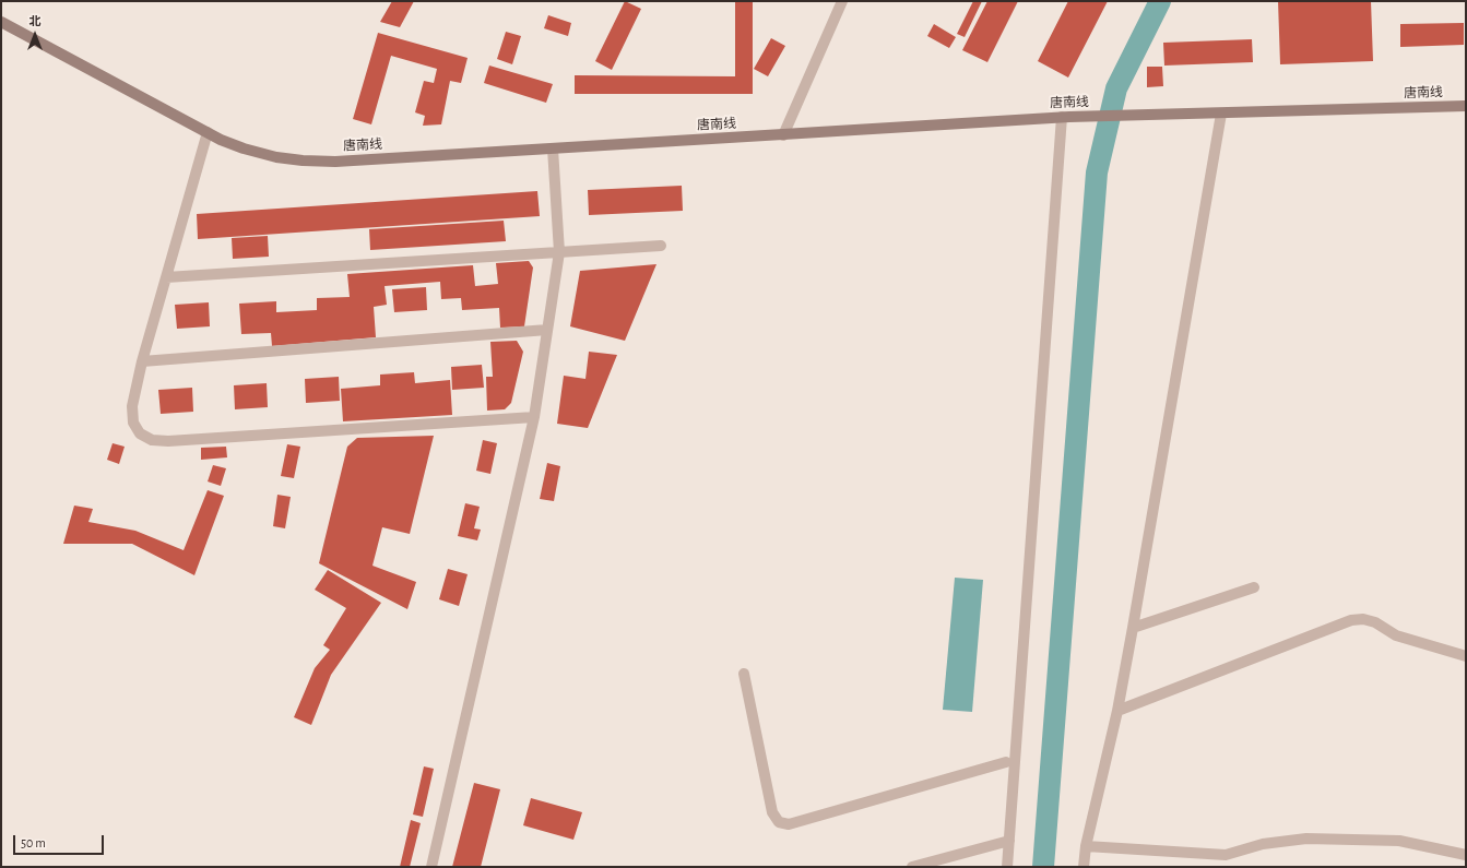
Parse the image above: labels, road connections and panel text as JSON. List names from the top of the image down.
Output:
{
  "streets": {
    "street": ["唐南线"]
  },
  "scale_bar": "50 m",
  "north": "top"
}
